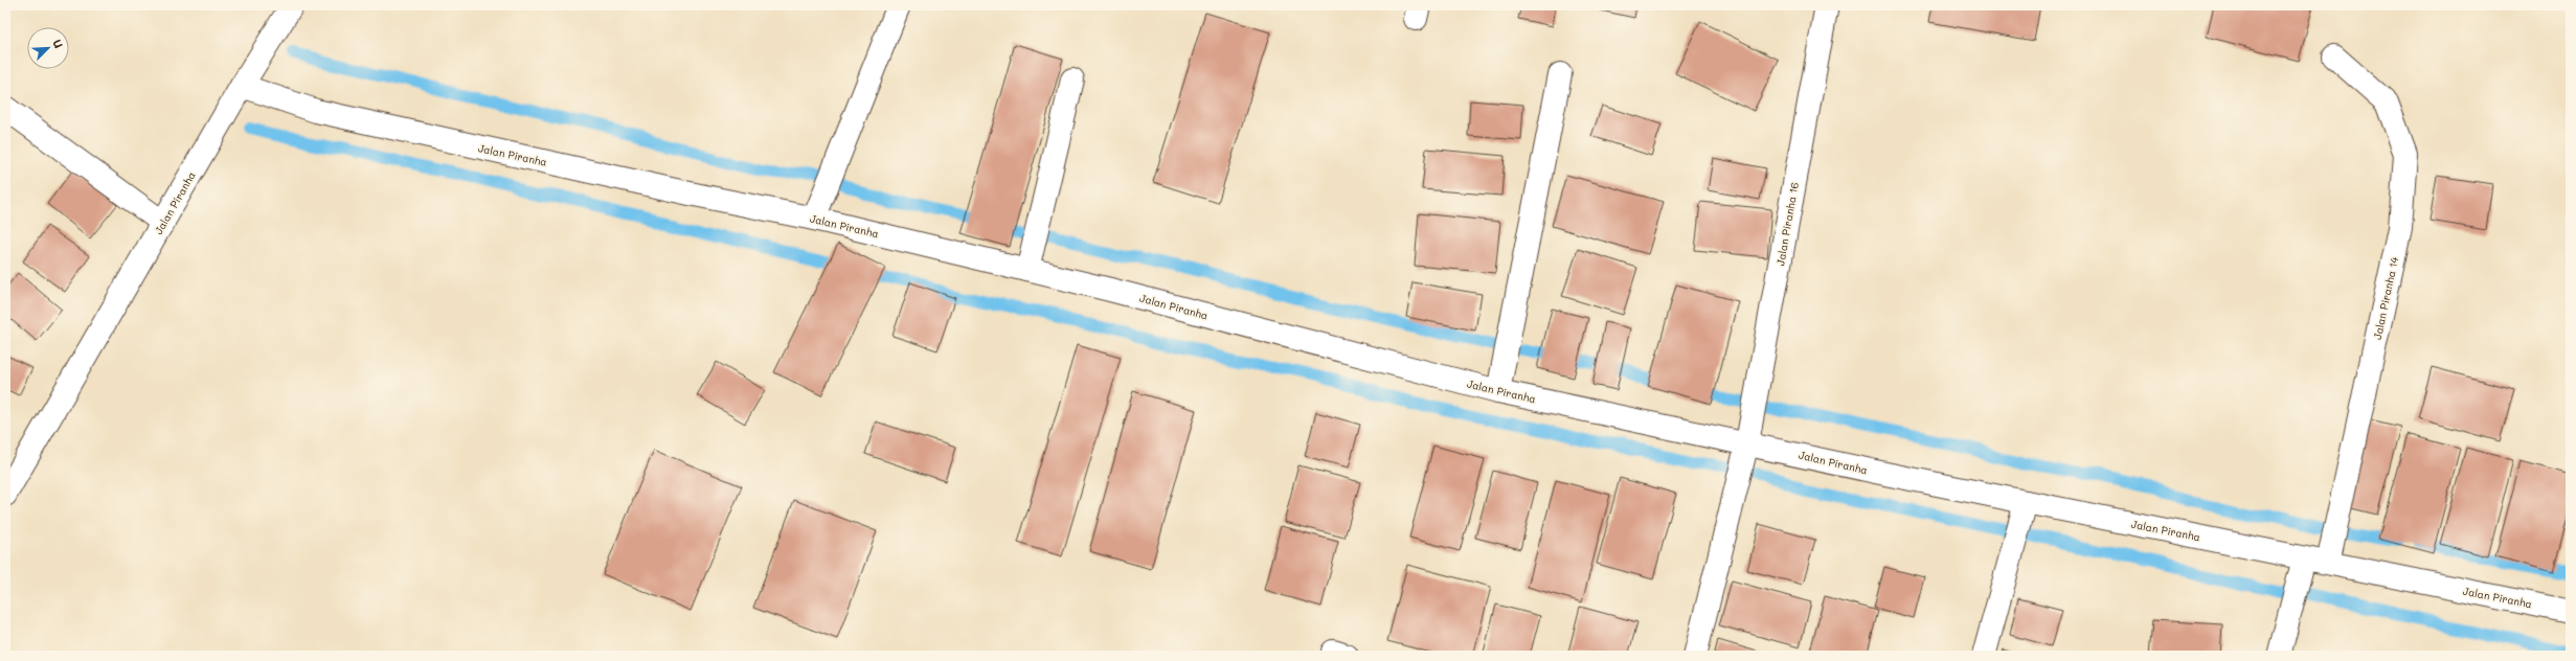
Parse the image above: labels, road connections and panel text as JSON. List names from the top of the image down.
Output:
{
  "streets": {
    "street": ["Jalan Piranha", "Jalan Piranha 16", "Jalan Piranha 14"]
  },
  "crossings": [
    ["Jalan Piranha", "Jalan Piranha 16"],
    ["Jalan Piranha", "Jalan Piranha 14"]
  ],
  "north": "top right"
}
